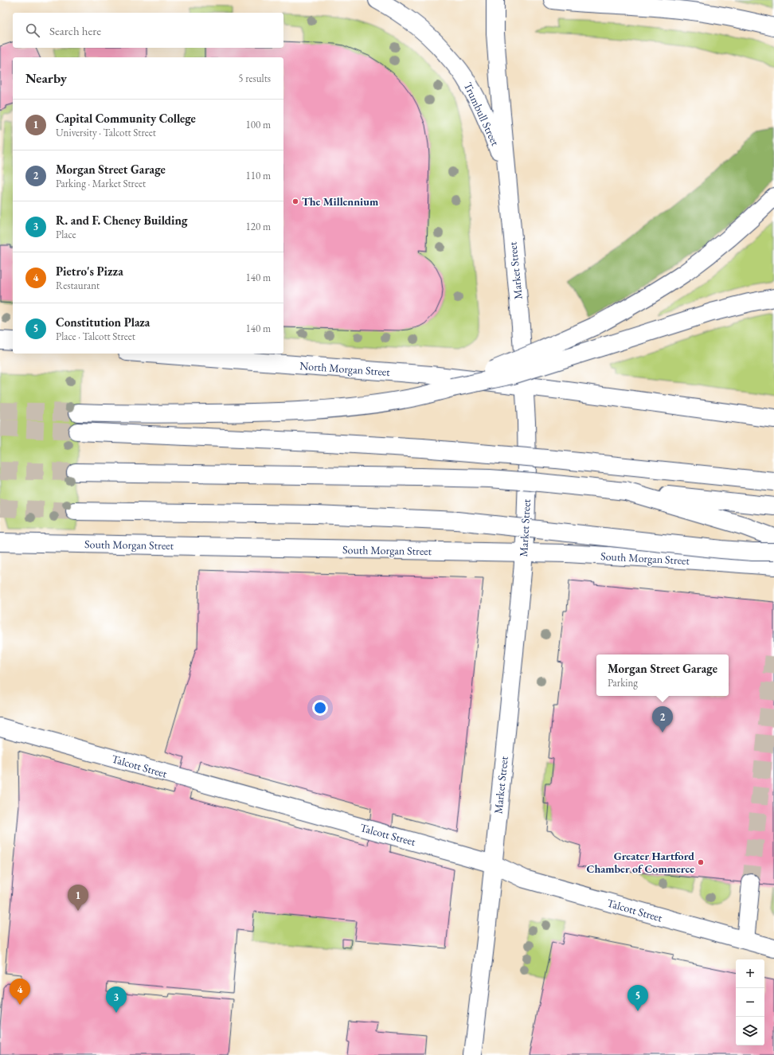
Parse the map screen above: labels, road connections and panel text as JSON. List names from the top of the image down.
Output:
{
  "streets": {
    "main road": [
      "Trumbull Street",
      "Market Street",
      "North Morgan Street",
      "South Morgan Street",
      "Talcott Street"
    ]
  },
  "crossings": [
    ["Trumbull Street", "Market Street"],
    ["Market Street", "North Morgan Street"],
    ["Market Street", "South Morgan Street"],
    ["Market Street", "Talcott Street"]
  ],
  "places": ["The Millennium", "Greater Hartford Chamber of Commerce"],
  "page": {
    "search": "Search here",
    "heading": ["Nearby", "5 results"],
    "list": [
      {
        "mark": "1",
        "name": "Capital Community College",
        "note": "University · Talcott Street",
        "value": "100 m"
      },
      {
        "mark": "2",
        "name": "Morgan Street Garage",
        "note": "Parking · Market Street",
        "value": "110 m"
      },
      {
        "mark": "3",
        "name": "R. and F. Cheney Building",
        "note": "Place",
        "value": "120 m"
      },
      {
        "mark": "4",
        "name": "Pietro's Pizza",
        "note": "Restaurant",
        "value": "140 m"
      },
      {
        "mark": "5",
        "name": "Constitution Plaza",
        "note": "Place · Talcott Street",
        "value": "140 m"
      }
    ],
    "popup": ["Morgan Street Garage", "Parking"],
    "pins": [
      "2",
      "1",
      "4",
      "5",
      "3"
    ],
    "map_buttons": ["+", "−"]
  }
}
